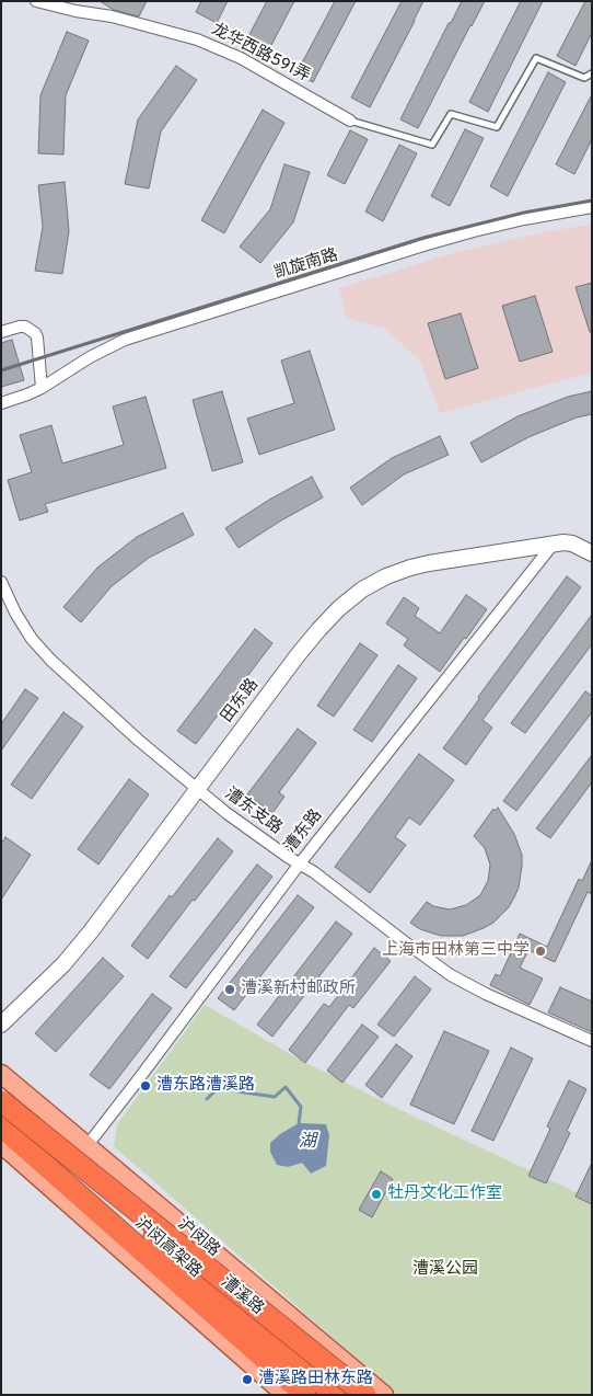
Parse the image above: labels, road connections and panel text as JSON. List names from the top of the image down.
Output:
{
  "streets": {
    "highway": ["沪闵高架路"],
    "main road": ["沪闵路", "漕溪路"],
    "street": [
      "龙华西路591弄",
      "凯旋南路",
      "田东路",
      "漕东支路",
      "漕东路"
    ]
  },
  "crossings": [
    ["田东路", "漕东支路"],
    ["田东路", "漕东路"],
    ["漕东支路", "漕东路"],
    ["漕东路", "沪闵路"]
  ],
  "water": ["湖"],
  "parks": ["漕溪公园"],
  "places": [
    "上海市田林第三中学",
    "漕溪新村邮政所",
    "漕东路漕溪路",
    "牡丹文化工作室",
    "漕溪路田林东路"
  ]
}
